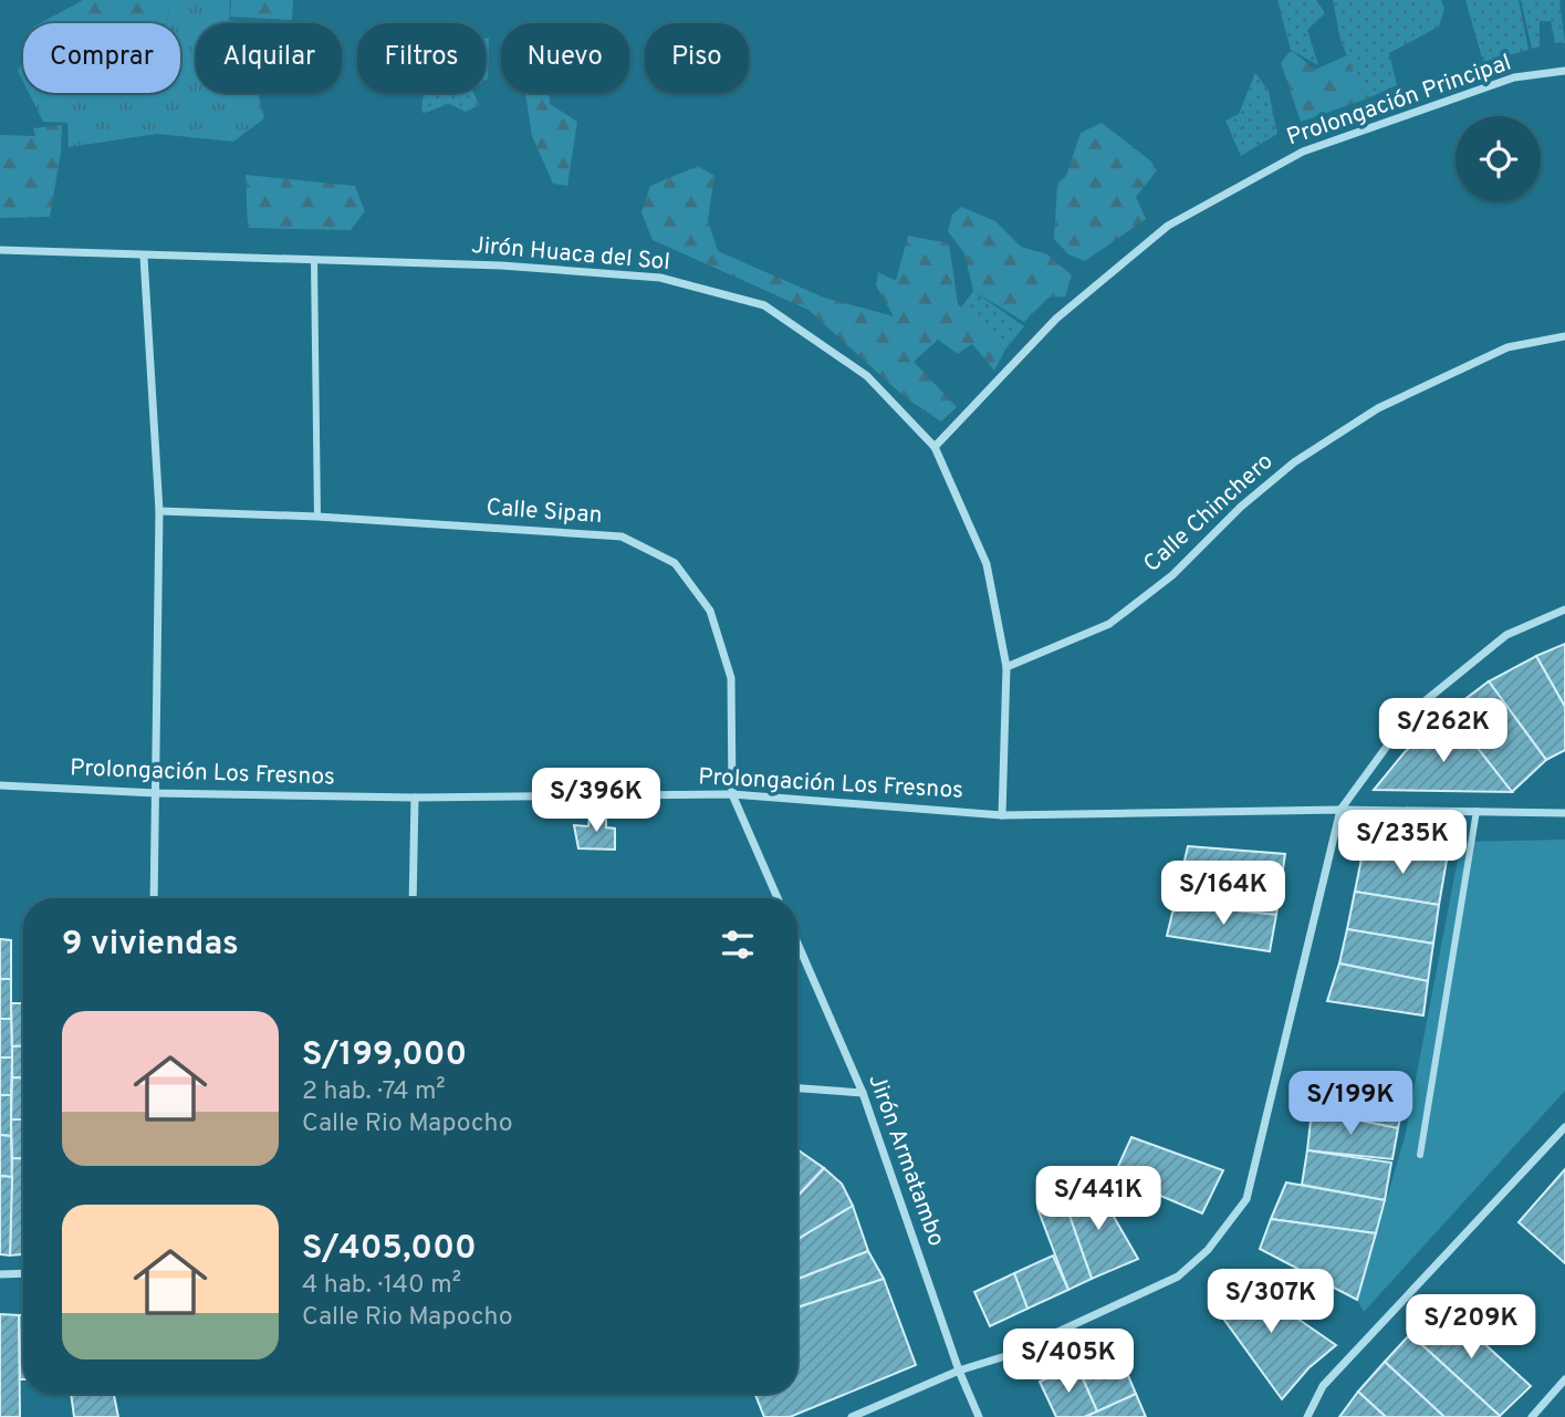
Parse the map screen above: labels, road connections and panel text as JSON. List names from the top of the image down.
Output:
{
  "streets": {
    "street": [
      "Prolongación Principal",
      "Jirón Huaca del Sol",
      "Calle Sipan",
      "Calle Chinchero",
      "Prolongación Los Fresnos",
      "Jirón Armatambo"
    ]
  },
  "crossings": [
    ["Prolongación Principal", "Jirón Huaca del Sol"],
    ["Jirón Huaca del Sol", "Calle Chinchero"],
    ["Jirón Huaca del Sol", "Prolongación Los Fresnos"],
    ["Calle Sipan", "Prolongación Los Fresnos"]
  ],
  "page": {
    "chip": [
      "Comprar",
      "Alquilar",
      "Filtros",
      "Nuevo",
      "Piso"
    ],
    "price": [
      "S/262K",
      "S/396K",
      "S/235K",
      "S/164K",
      "S/199K",
      "S/441K",
      "S/307K",
      "S/209K",
      "S/405K"
    ],
    "heading": "9 viviendas",
    "list": [
      {
        "name": "S/199,000",
        "note": "2 hab. · 74 m² · Calle Rio Mapocho"
      },
      {
        "name": "S/405,000",
        "note": "4 hab. · 140 m² · Calle Rio Mapocho"
      }
    ]
  }
}
